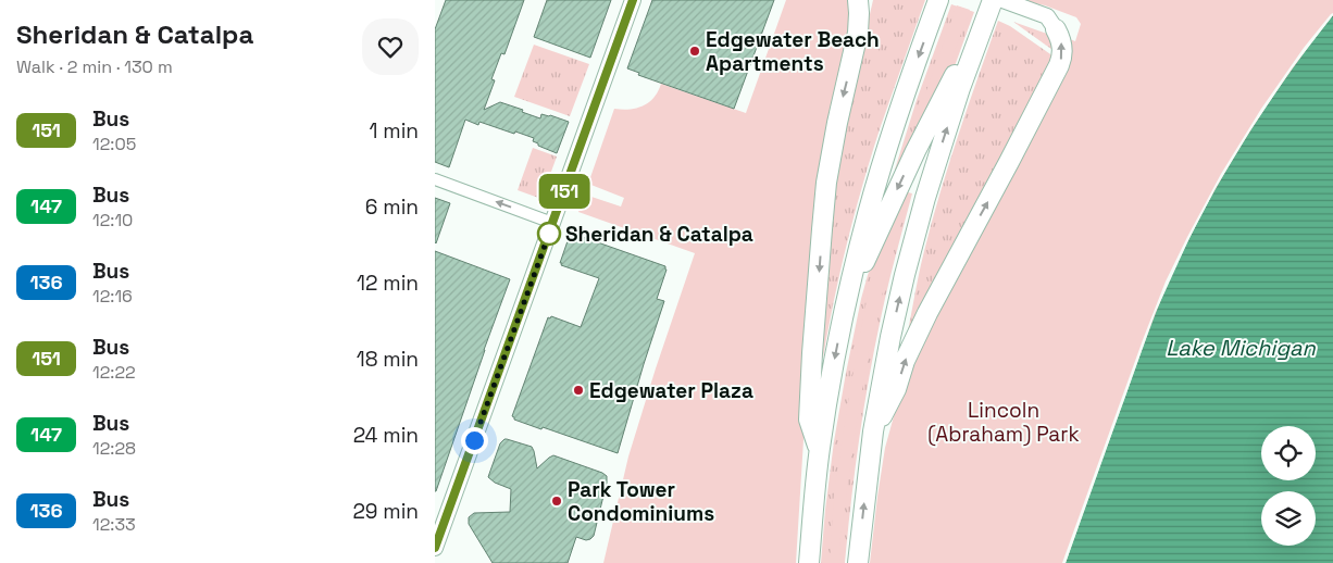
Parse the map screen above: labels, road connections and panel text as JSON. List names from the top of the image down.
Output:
{
  "water": ["Lake Michigan"],
  "parks": ["Lincoln (Abraham) Park"],
  "places": [
    "Edgewater Beach Apartments",
    "Sheridan & Catalpa",
    "Edgewater Plaza",
    "Park Tower Condominiums"
  ],
  "lines": ["bus line 151"],
  "page": {
    "heading": ["Sheridan & Catalpa", "Walk · 2 min · 130 m"],
    "on_map": "151",
    "list": [
      {
        "mark": "151",
        "name": "Bus",
        "note": "12:05",
        "value": "1 min"
      },
      {
        "mark": "147",
        "name": "Bus",
        "note": "12:10",
        "value": "6 min"
      },
      {
        "mark": "136",
        "name": "Bus",
        "note": "12:16",
        "value": "12 min"
      },
      {
        "mark": "151",
        "name": "Bus",
        "note": "12:22",
        "value": "18 min"
      },
      {
        "mark": "147",
        "name": "Bus",
        "note": "12:28",
        "value": "24 min"
      },
      {
        "mark": "136",
        "name": "Bus",
        "note": "12:33",
        "value": "29 min"
      }
    ]
  }
}
